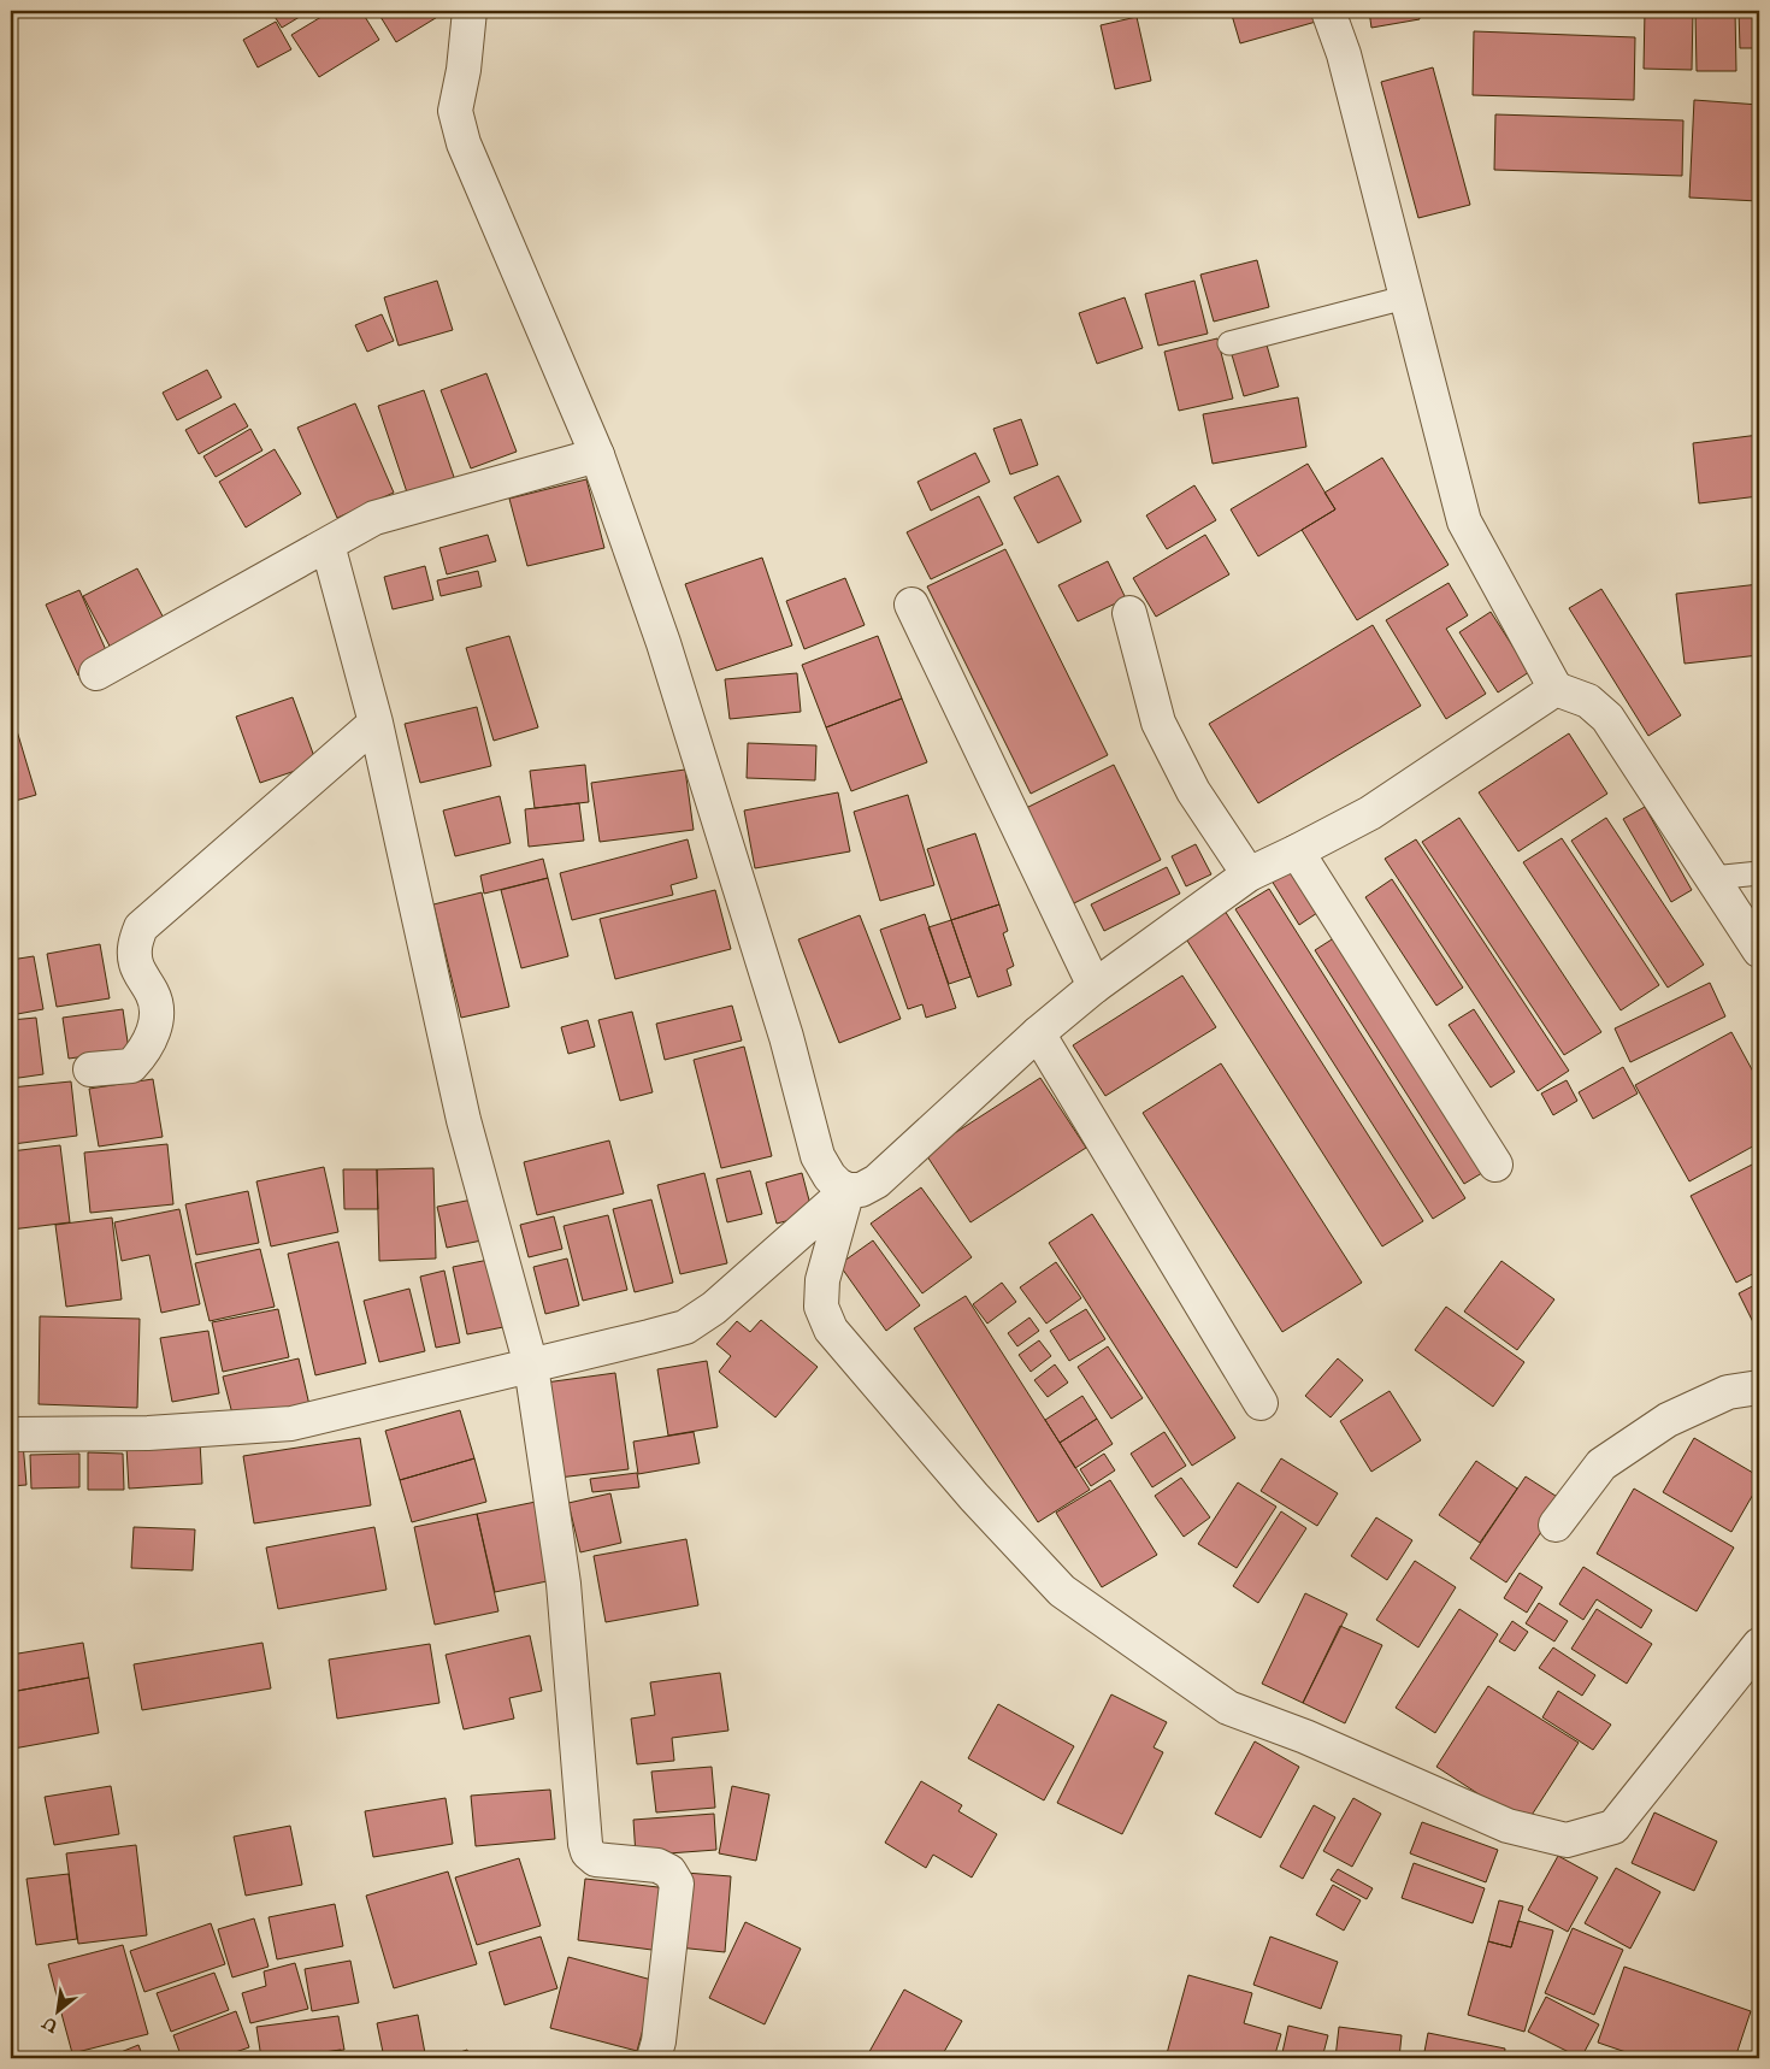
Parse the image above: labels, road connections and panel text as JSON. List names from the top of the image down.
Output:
{
  "north": "bottom left"
}
